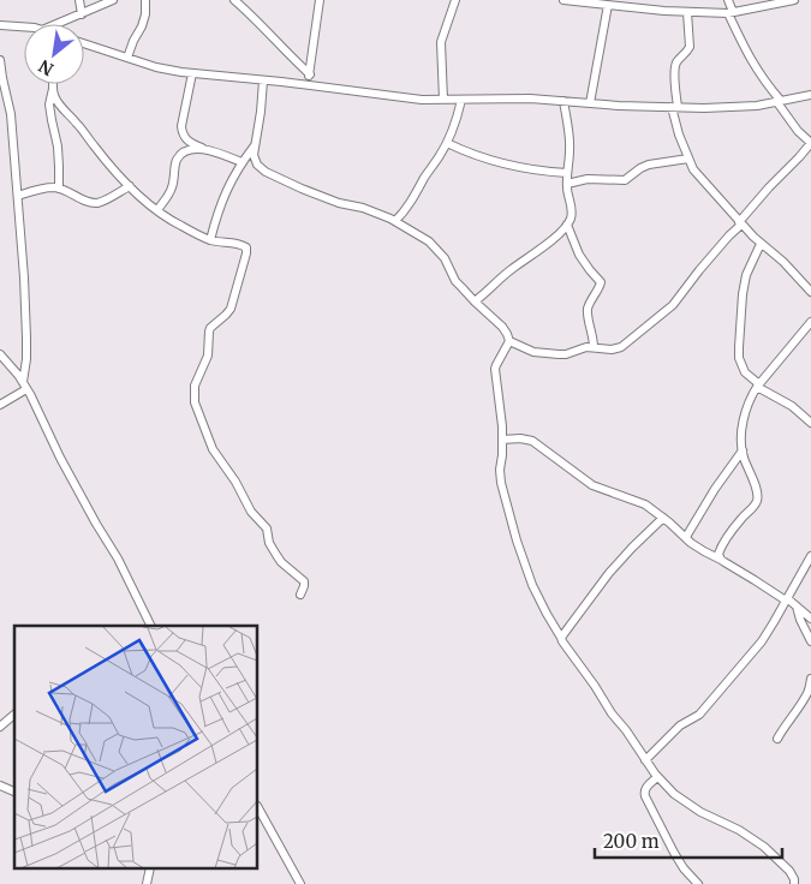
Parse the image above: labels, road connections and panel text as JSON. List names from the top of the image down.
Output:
{
  "scale_bar": "200 m",
  "north": "bottom left"
}
